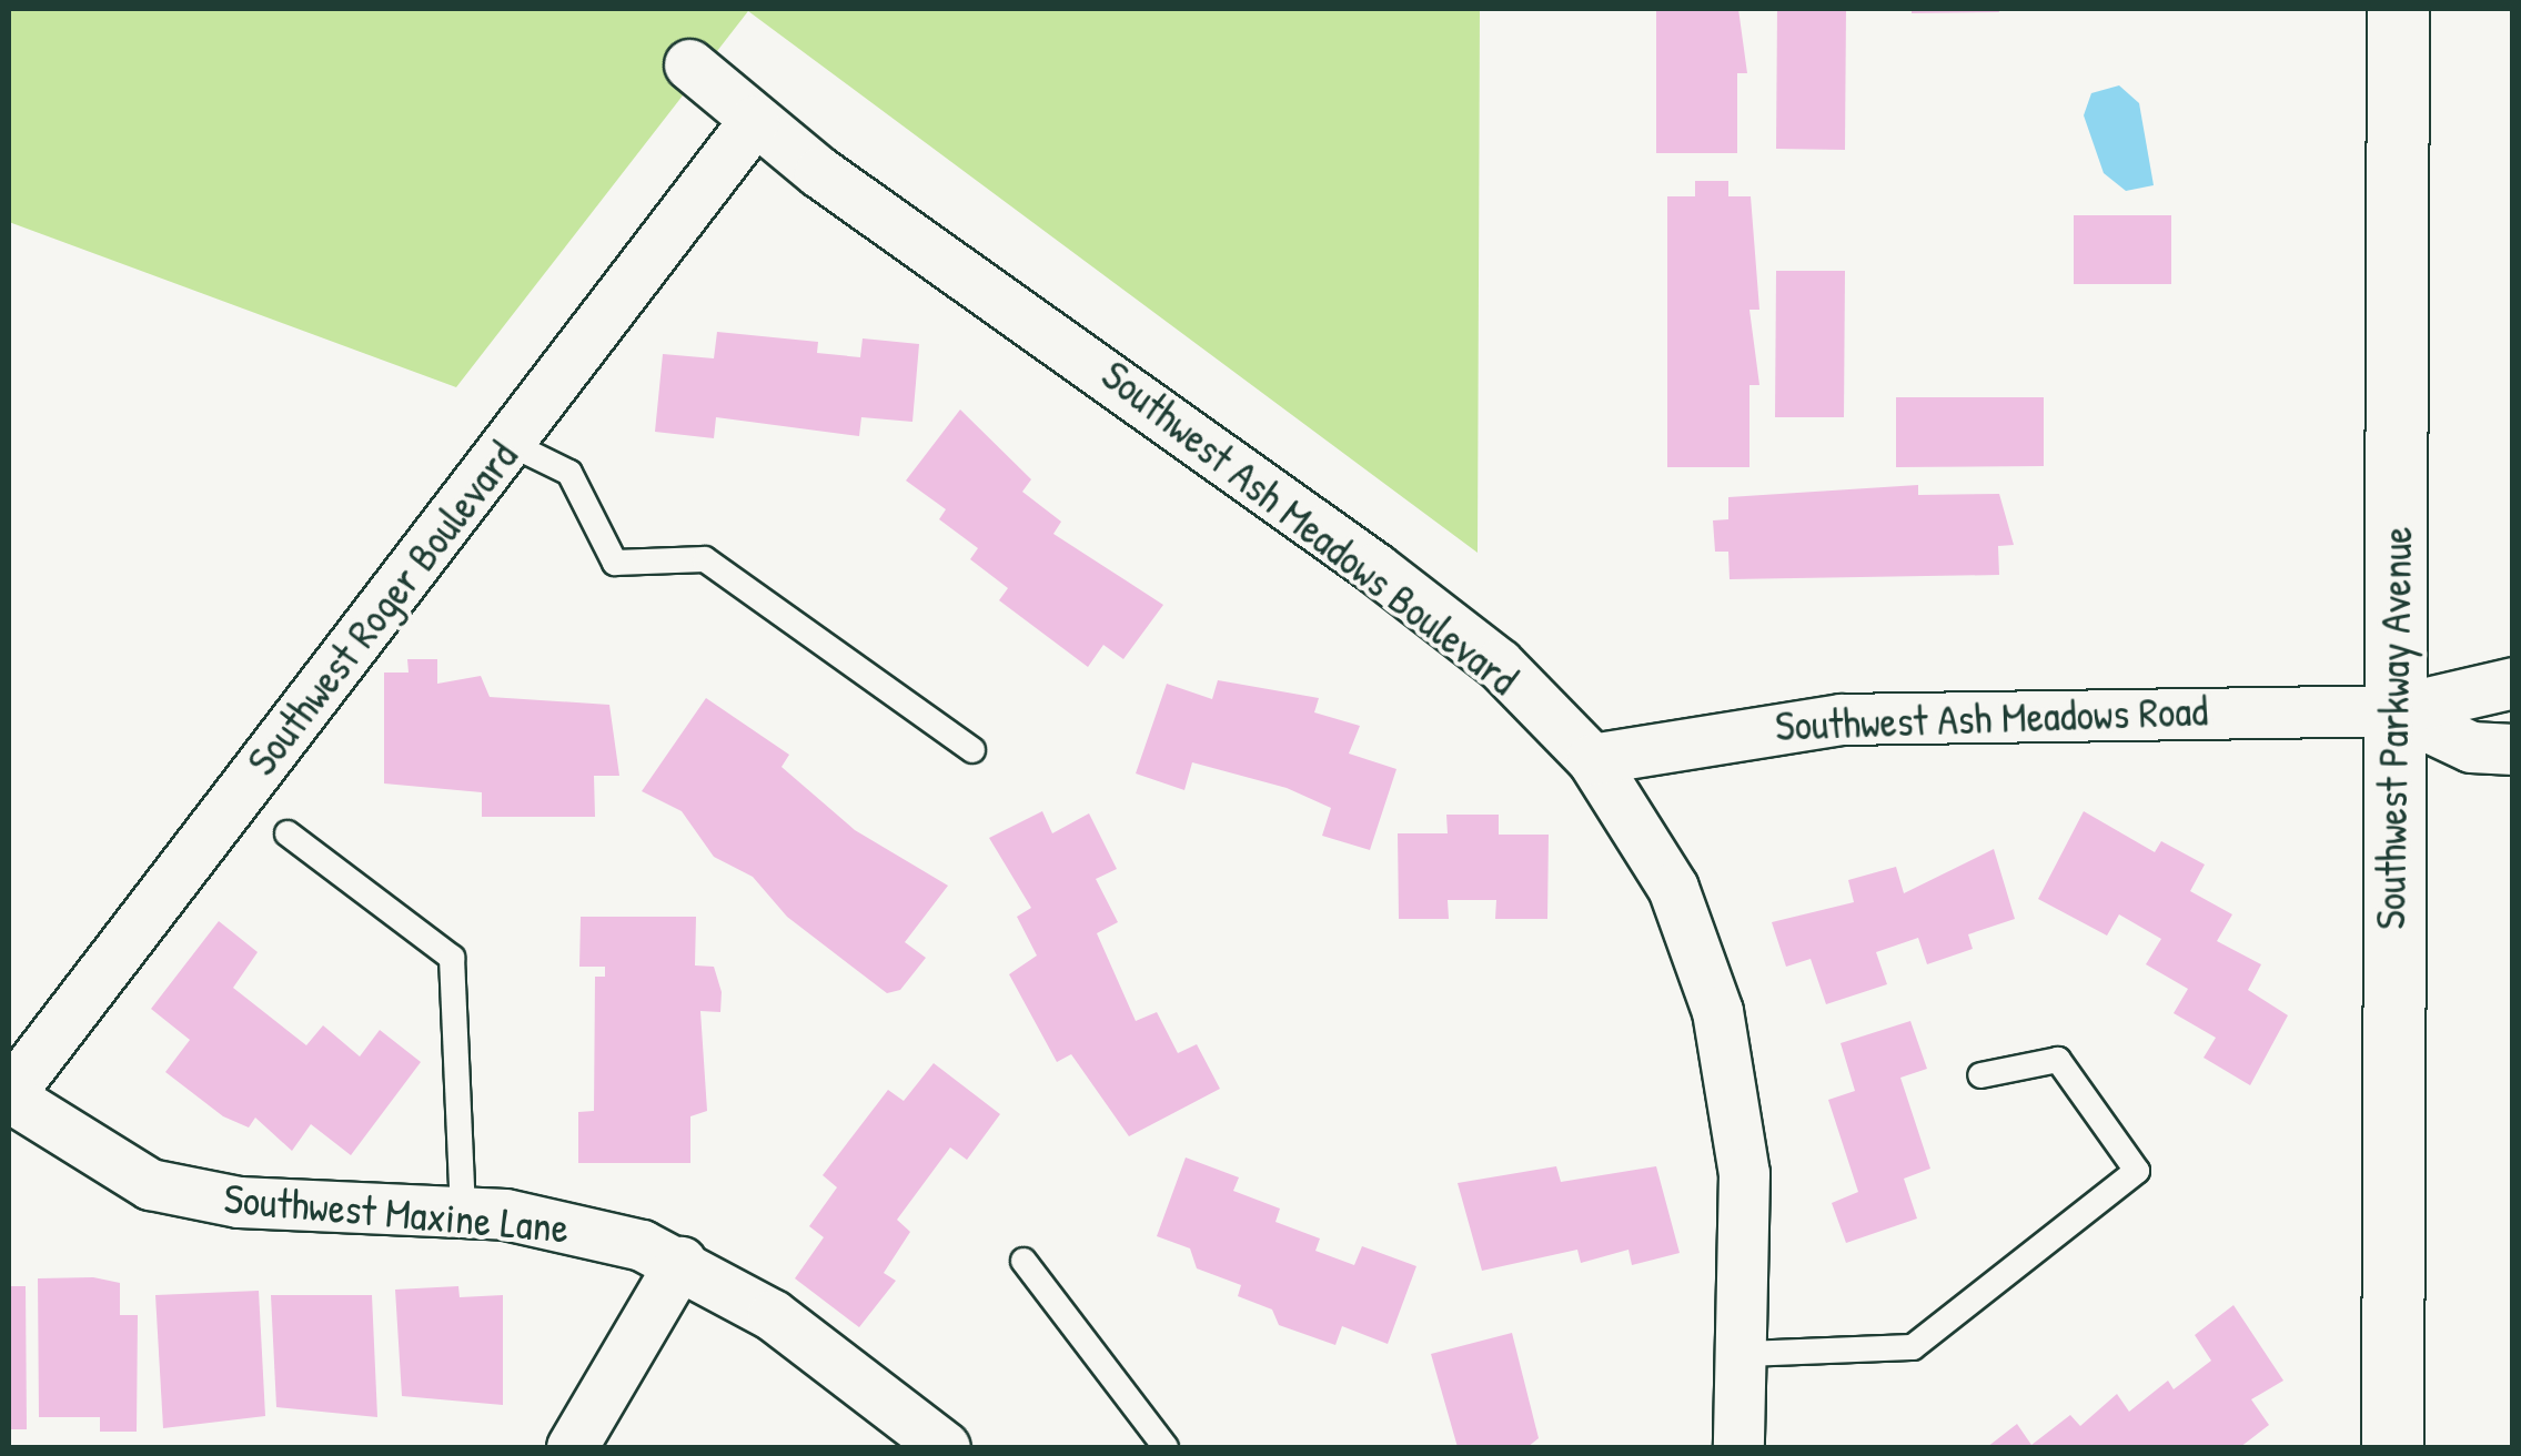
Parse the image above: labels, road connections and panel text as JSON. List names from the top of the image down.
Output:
{
  "streets": {
    "street": [
      "Southwest Ash Meadows Boulevard",
      "Southwest Roger Boulevard",
      "Southwest Ash Meadows Road",
      "Southwest Parkway Avenue",
      "Southwest Maxine Lane"
    ]
  },
  "crossings": [
    ["Southwest Ash Meadows Boulevard", "Southwest Roger Boulevard"],
    ["Southwest Ash Meadows Boulevard", "Southwest Ash Meadows Road"],
    ["Southwest Roger Boulevard", "Southwest Maxine Lane"],
    ["Southwest Ash Meadows Road", "Southwest Parkway Avenue"]
  ]
}
